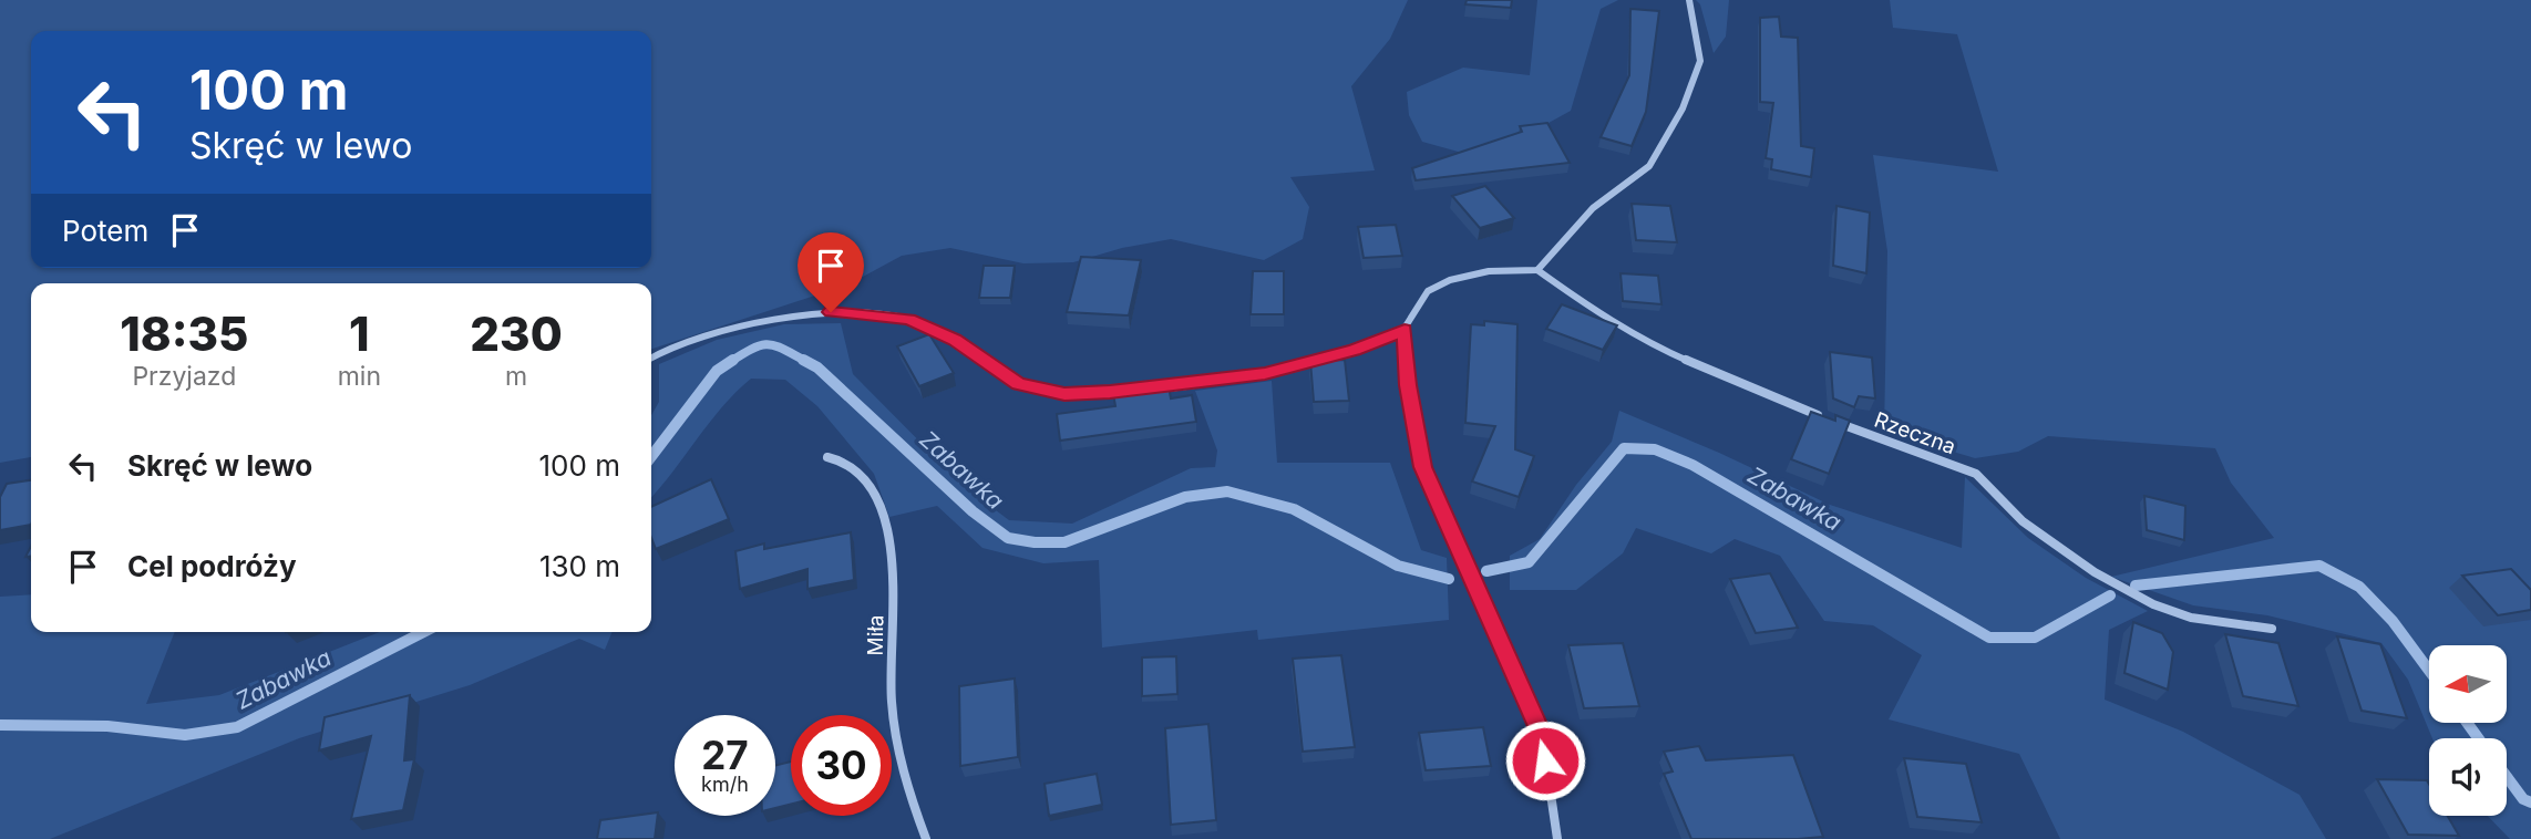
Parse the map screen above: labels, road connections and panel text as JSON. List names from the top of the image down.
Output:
{
  "streets": {
    "street": ["Rzeczna", "Miła"]
  },
  "water": ["Zabawka"],
  "north": "left",
  "page": {
    "turn": ["100 m", "Skręć w lewo"],
    "then": "Potem",
    "eta": [
      "18:35",
      "Przyjazd",
      "1",
      "min",
      "230",
      "m"
    ],
    "list": [
      {
        "name": "Skręć w lewo",
        "value": "100 m"
      },
      {
        "name": "Cel podróży",
        "value": "130 m"
      }
    ],
    "speed": "27 km/h",
    "limit": "30"
  }
}
